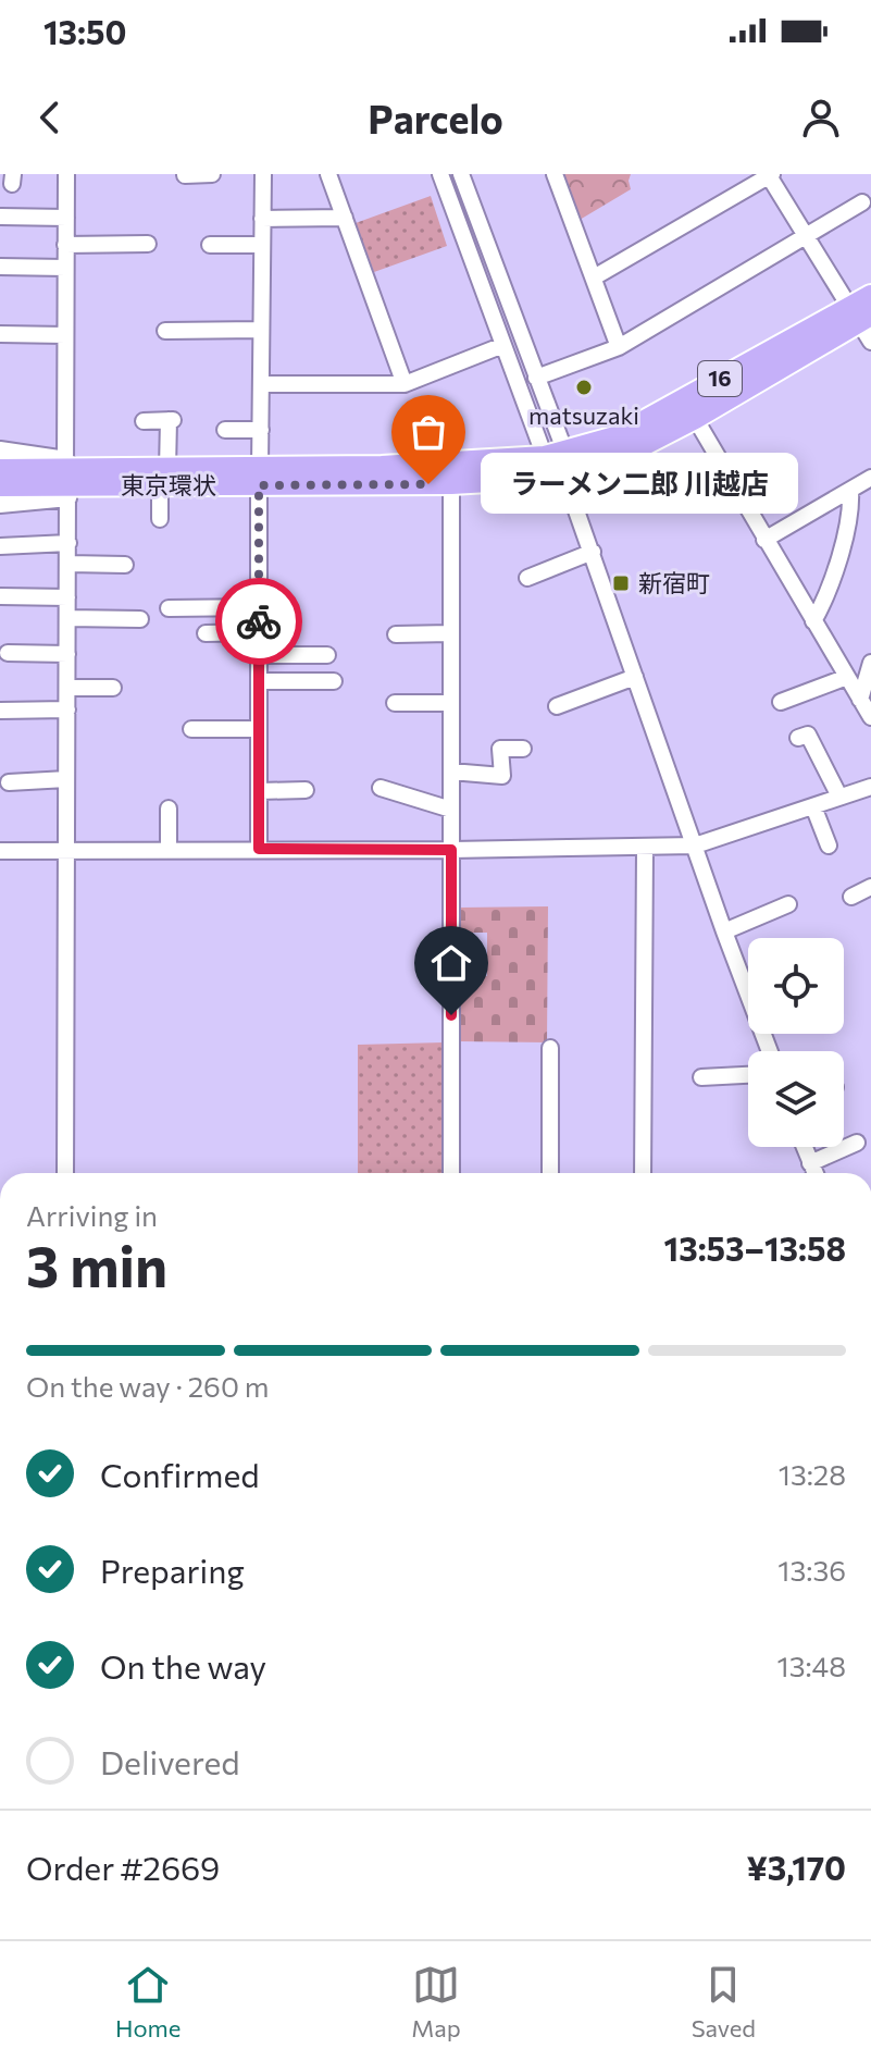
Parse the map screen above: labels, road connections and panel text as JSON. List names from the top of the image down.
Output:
{
  "streets": {
    "highway": ["16", "東京環状"]
  },
  "places": {
    "other": ["matsuzaki", "ラーメン二郎 川越店"],
    "transit": ["新宿町"]
  },
  "page": {
    "status": "13:50",
    "header": "Parcelo",
    "bubble": "ラーメン二郎 川越店",
    "heading": ["3 min", "Arriving in", "13:53–13:58"],
    "panel": ["Order #2669", "¥3,170"],
    "bar": "On the way · 260 m",
    "list": [
      ["Confirmed", "13:28"],
      ["Preparing", "13:36"],
      ["On the way", "13:48"],
      "Delivered"
    ],
    "tabs": ["Home", "Map", "Saved"]
  }
}
